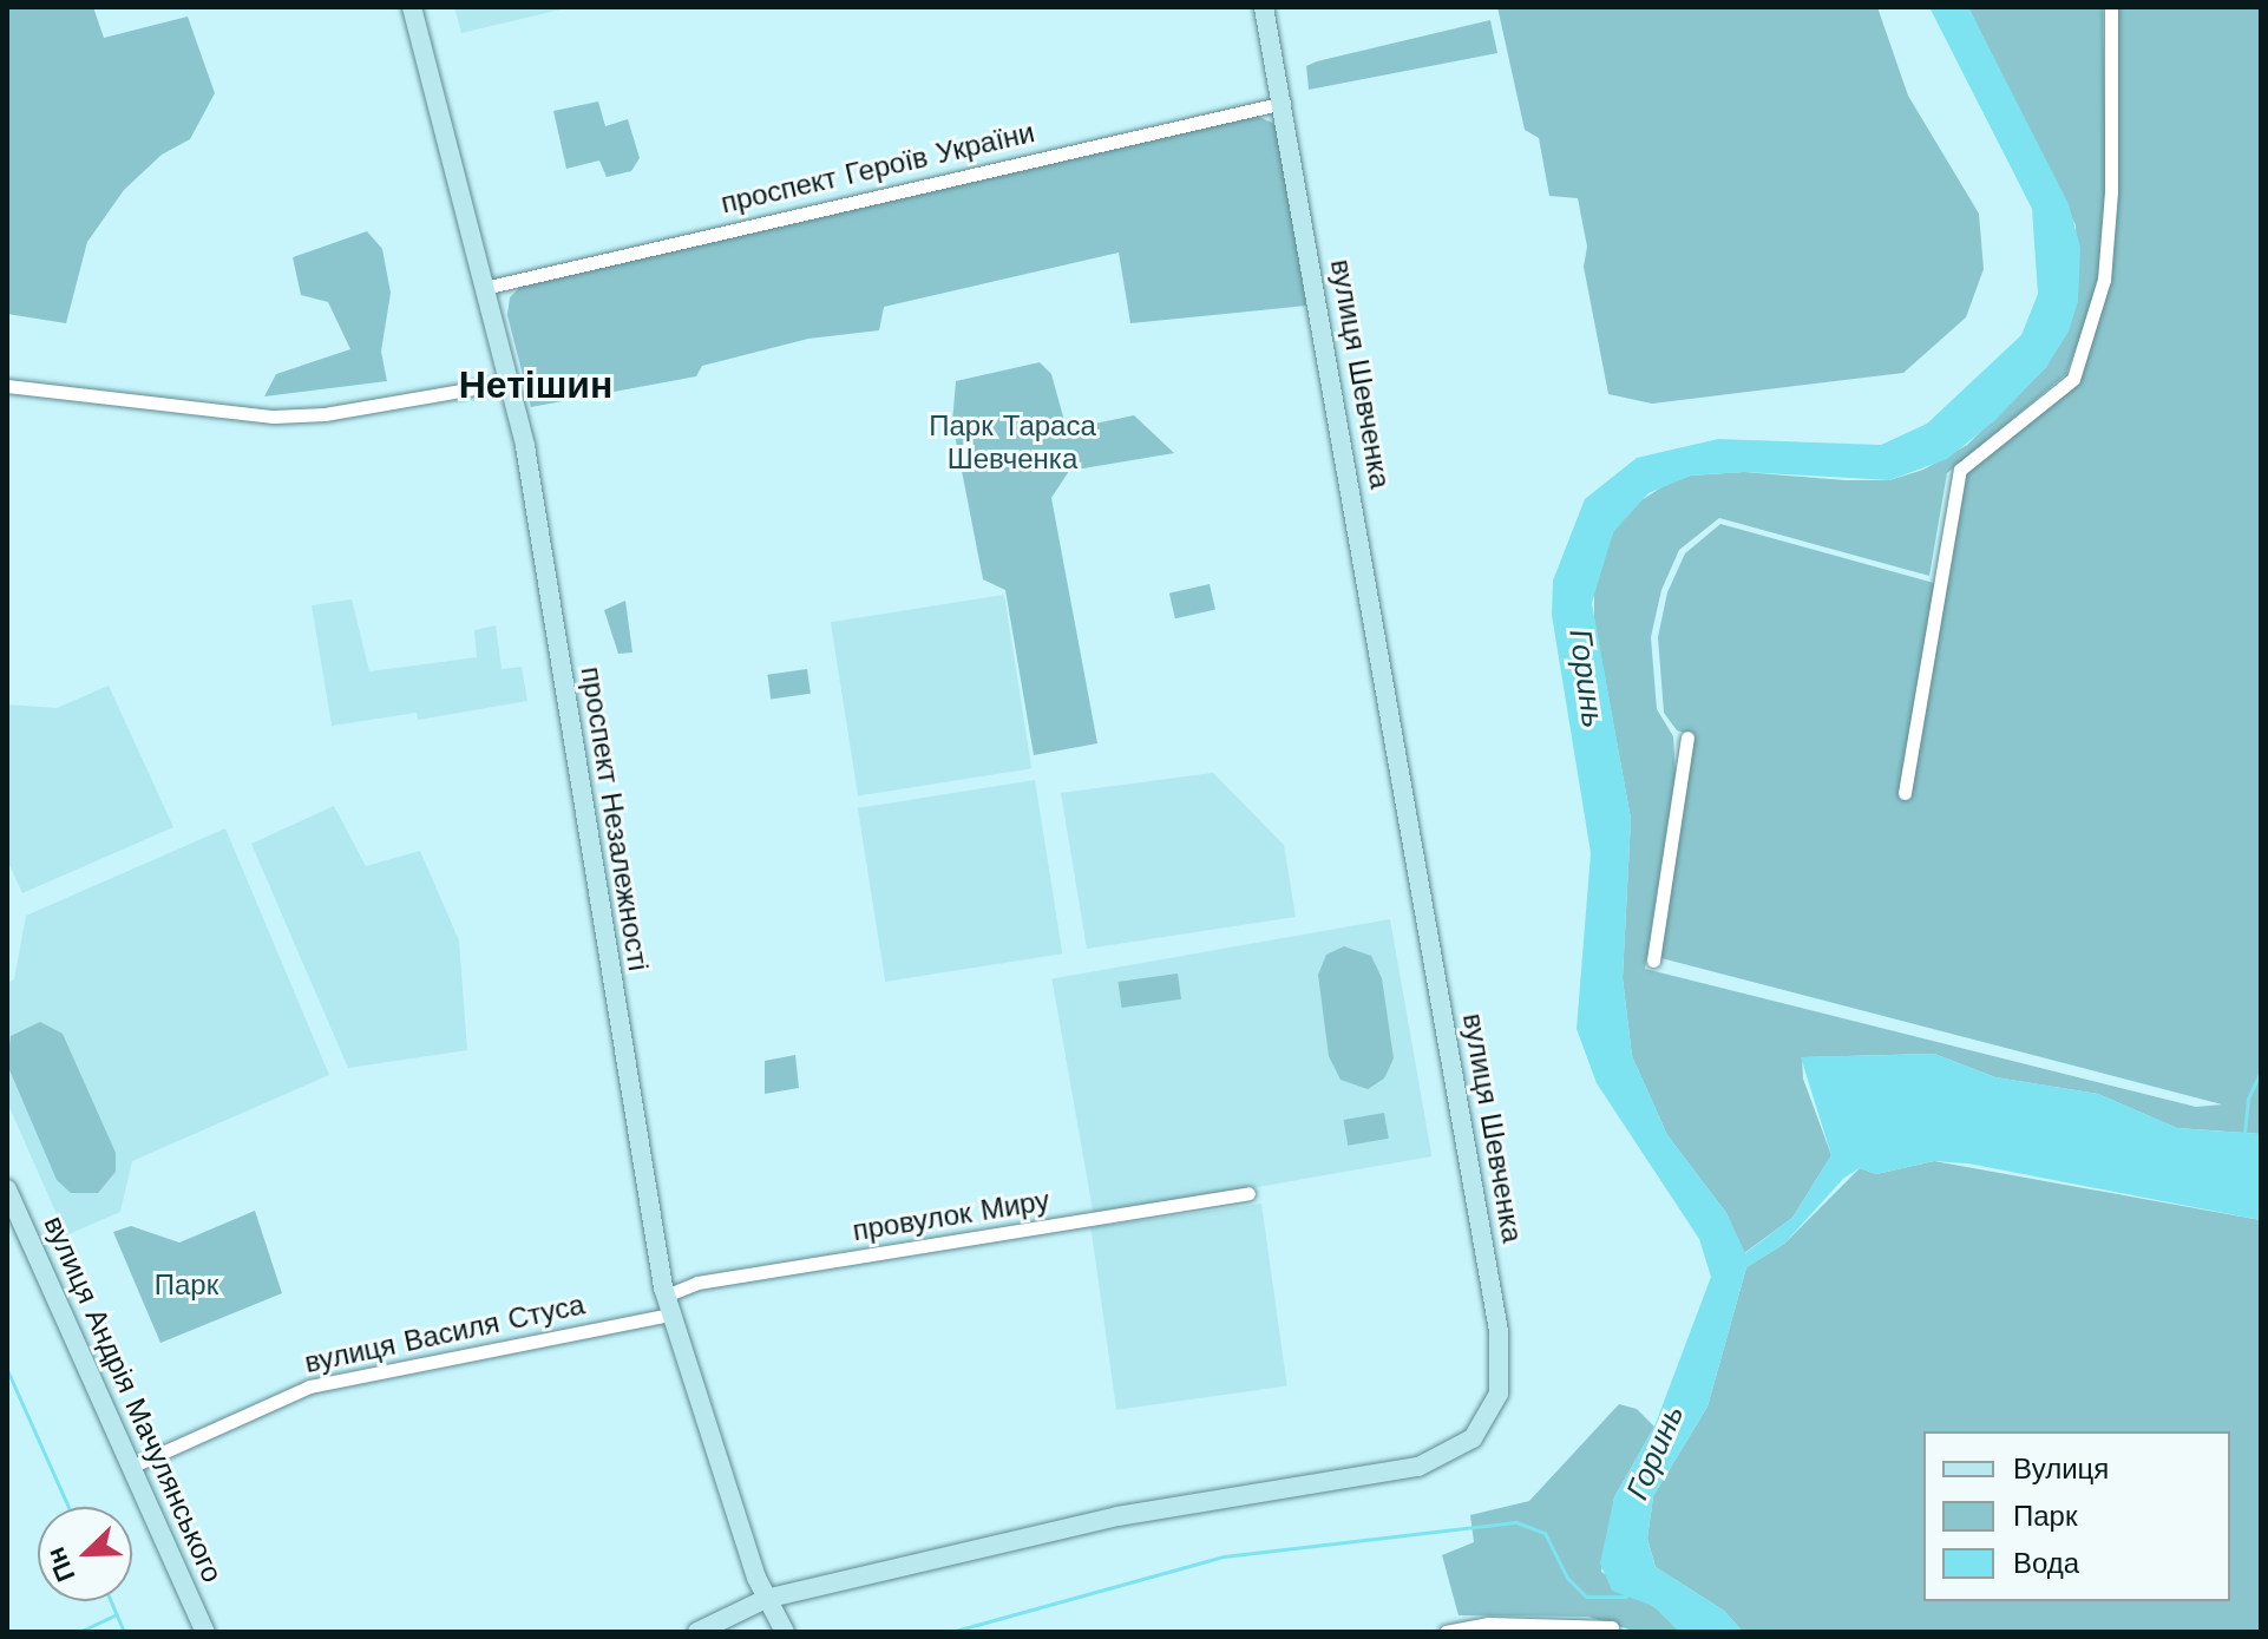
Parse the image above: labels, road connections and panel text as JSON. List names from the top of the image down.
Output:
{
  "streets": {
    "street": [
      "проспект Героїв України",
      "вулиця Шевченка",
      "проспект Незалежності",
      "провулок Миру",
      "вулиця Василя Стуса",
      "вулиця Андрія Мачулянського"
    ]
  },
  "crossings": [
    ["проспект Героїв України", "вулиця Шевченка"],
    ["проспект Героїв України", "проспект Незалежності"],
    ["вулиця Шевченка", "проспект Незалежності"],
    ["проспект Незалежності", "провулок Миру"],
    ["проспект Незалежності", "вулиця Василя Стуса"],
    ["провулок Миру", "вулиця Василя Стуса"],
    ["вулиця Василя Стуса", "вулиця Андрія Мачулянського"]
  ],
  "districts": ["Нетішин"],
  "water": ["Горинь"],
  "parks": ["Парк Тараса Шевченка", "Парк"],
  "legend": ["Вулиця", "Парк", "Вода"],
  "north": "bottom left"
}
